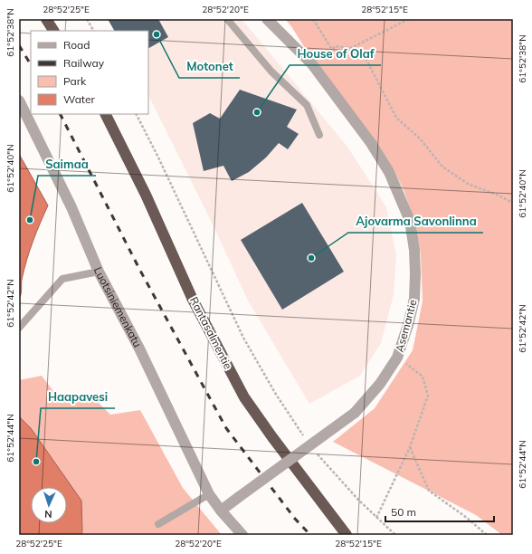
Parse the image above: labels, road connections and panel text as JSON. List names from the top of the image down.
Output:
{
  "streets": {
    "highway": ["Rantasalmentie"],
    "street": ["Luotsiniemenkatu", "Asemantie"]
  },
  "crossings": [
    ["Luotsiniemenkatu", "Asemantie"]
  ],
  "places": [
    "Motonet",
    "House of Olaf",
    "Saimaa",
    "Ajovarma Savonlinna",
    "Haapavesi"
  ],
  "legend": [
    "Road",
    "Railway",
    "Park",
    "Water"
  ],
  "scale_bar": "50 m",
  "north": "bottom",
  "coordinates": [
    "28°52'25\"E",
    "28°52'20\"E",
    "28°52'15\"E",
    "61°52'38\"N",
    "61°52'40\"N",
    "61°52'42\"N",
    "61°52'44\"N"
  ]
}
